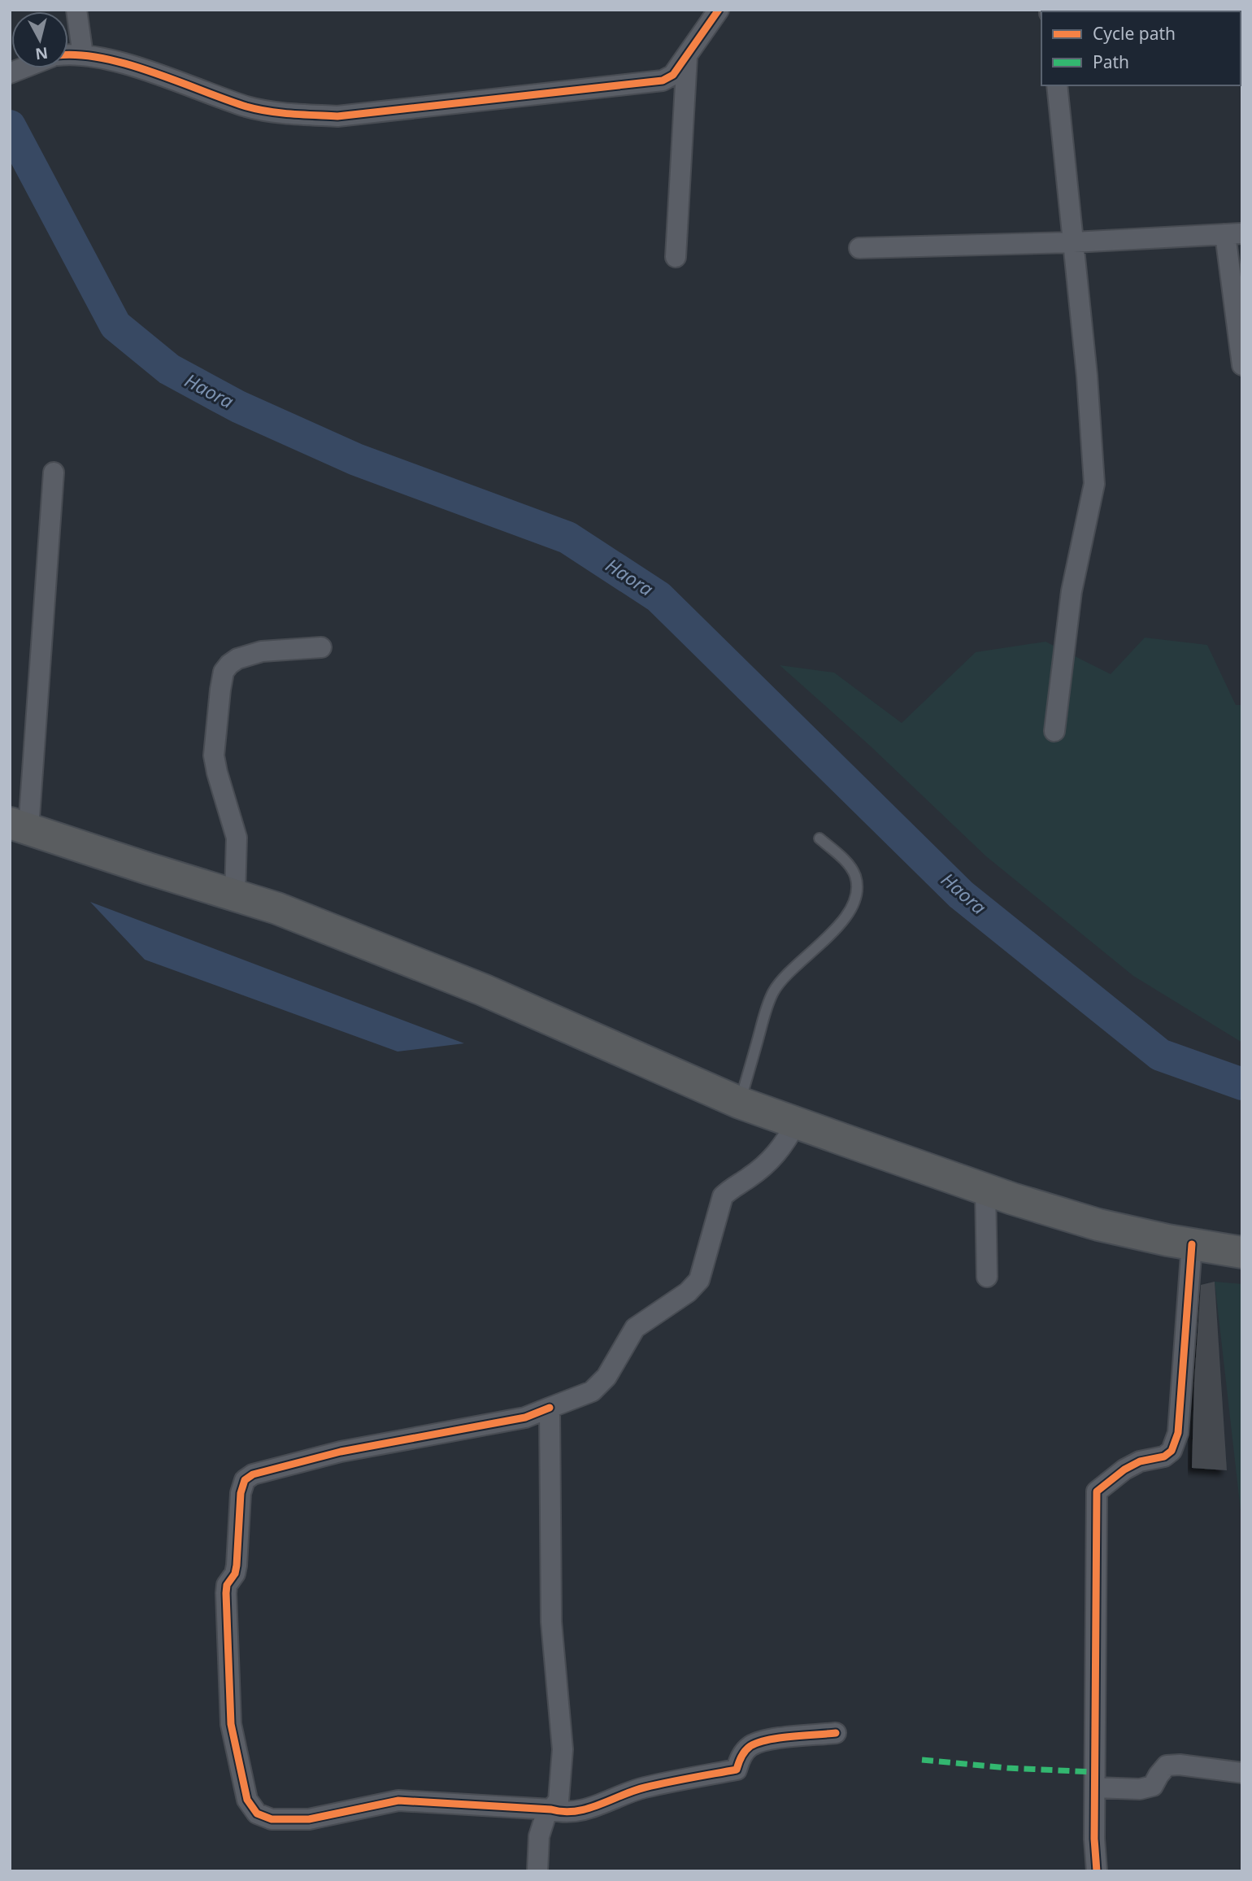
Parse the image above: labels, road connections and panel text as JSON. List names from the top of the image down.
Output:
{
  "water": ["Haora"],
  "legend": ["Cycle path", "Path"],
  "north": "bottom"
}
